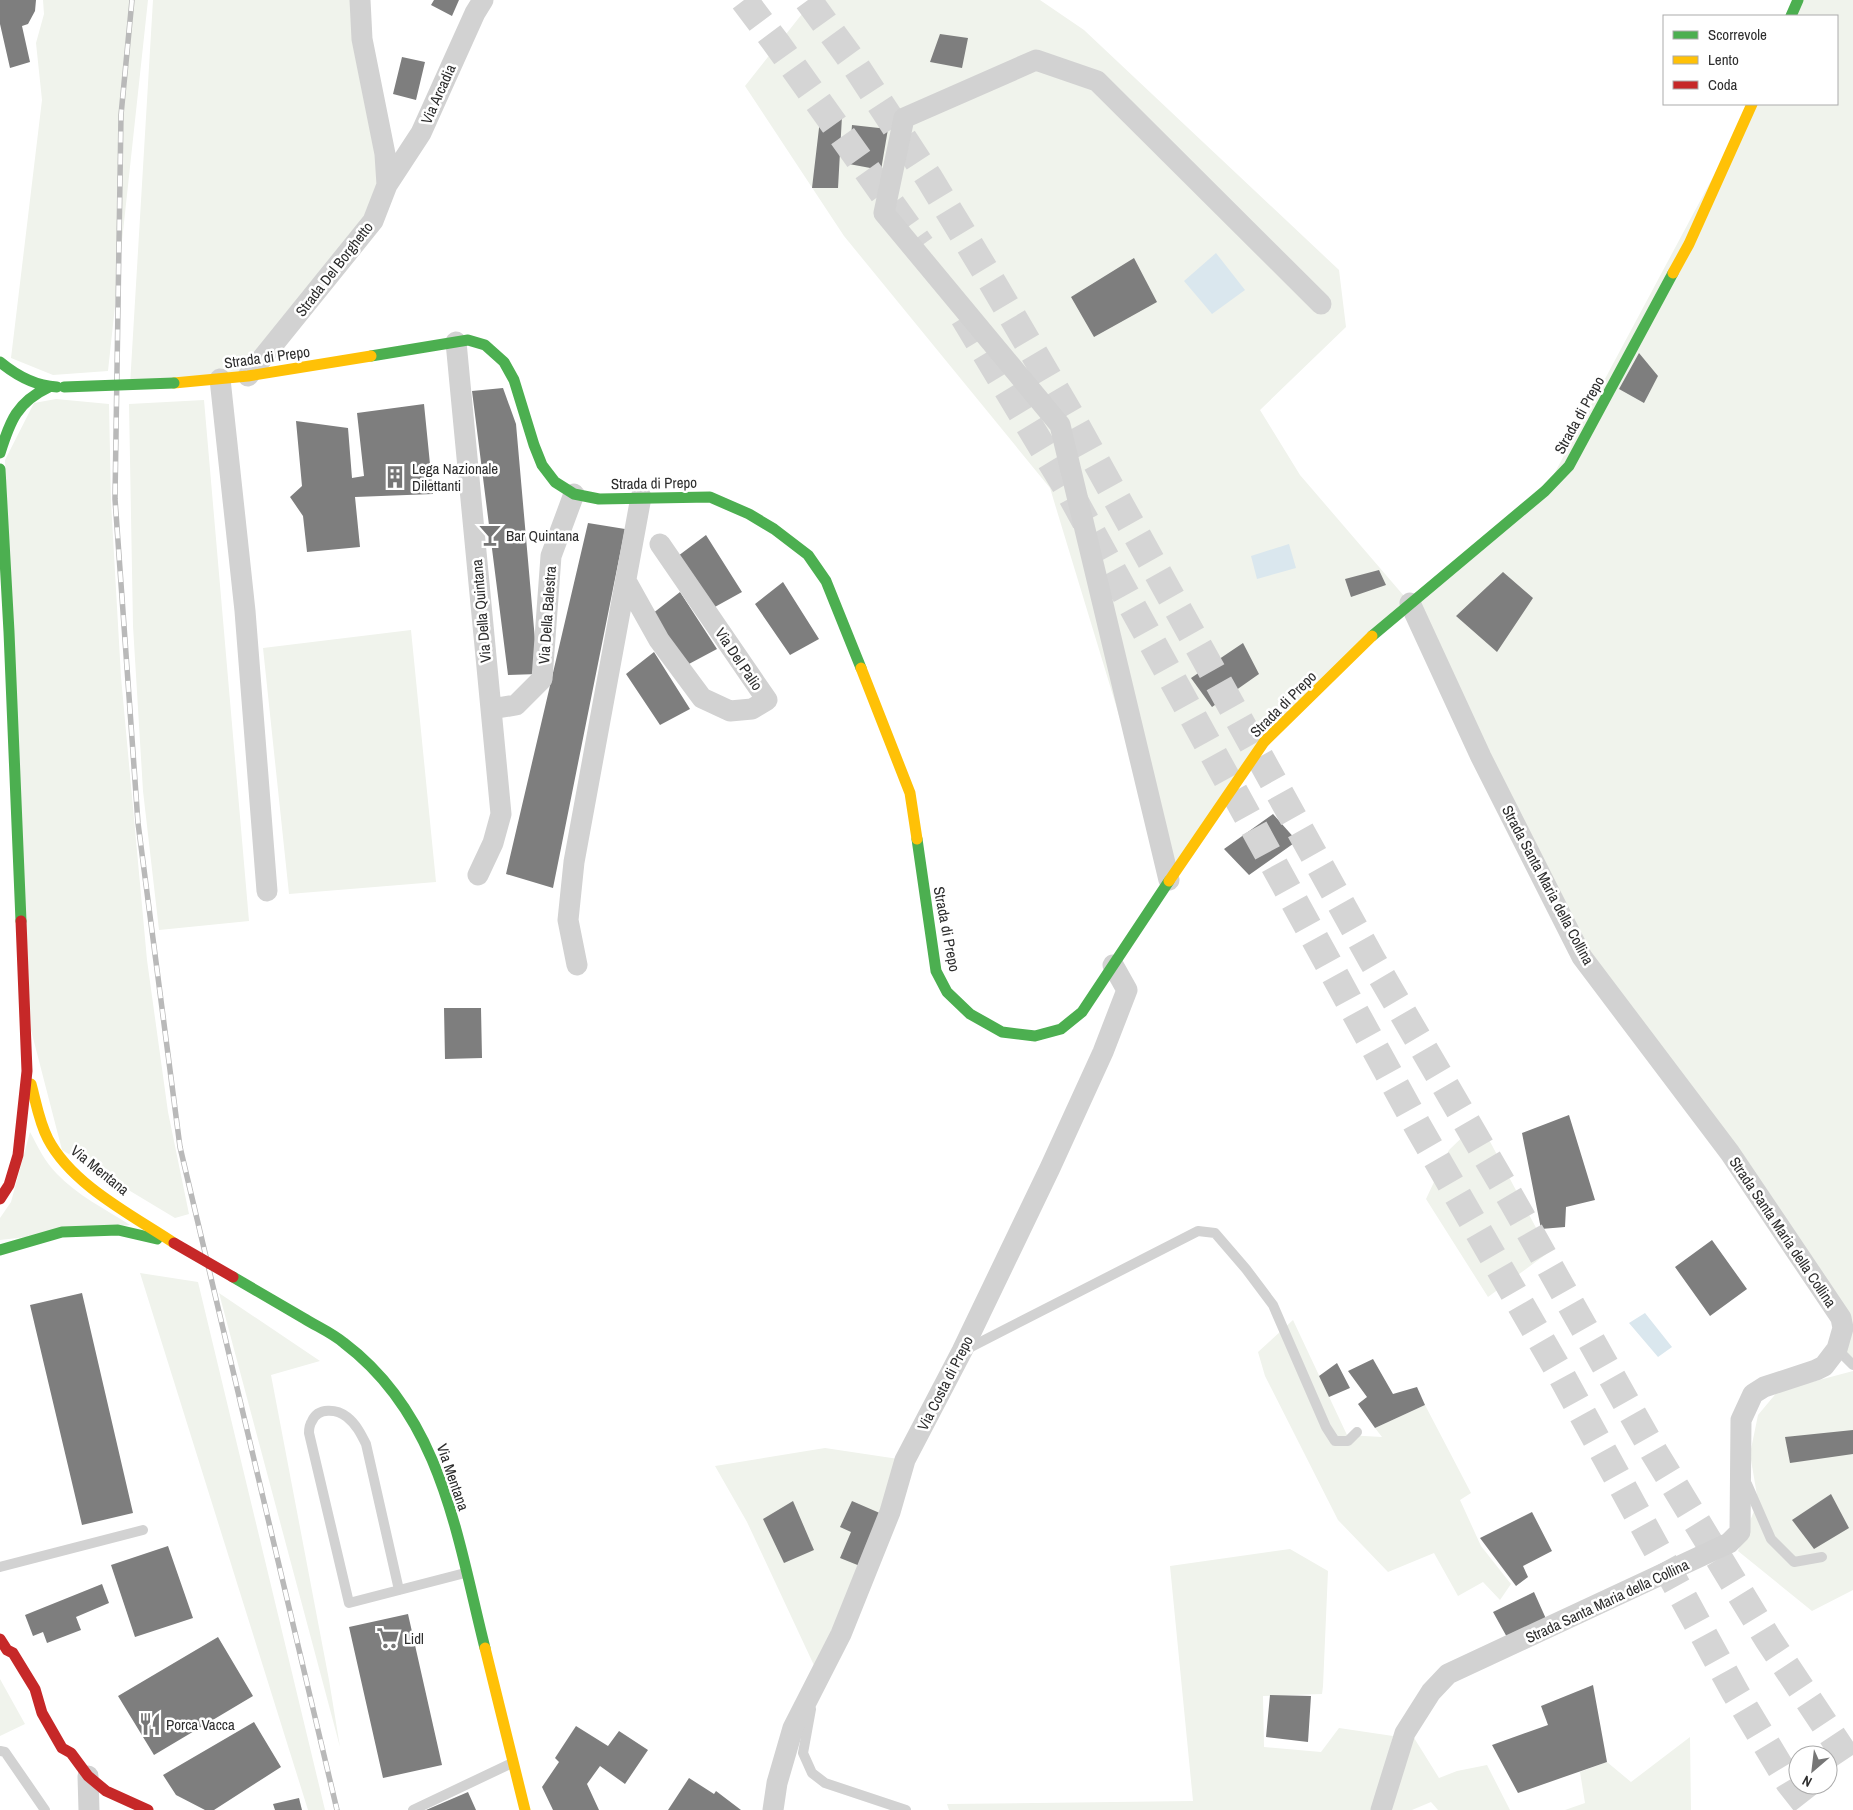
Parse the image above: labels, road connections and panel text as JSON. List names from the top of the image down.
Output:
{
  "streets": {
    "street": [
      "Via Arcadia",
      "Strada Del Borghetto",
      "Strada di Prepo",
      "Via Della Quintana",
      "Via Della Balestra",
      "Via Del Palio",
      "Strada Santa Maria della Collina",
      "Via Mentana",
      "Via Costa di Prepo"
    ]
  },
  "crossings": [
    ["Via Arcadia", "Strada Del Borghetto"],
    ["Strada Del Borghetto", "Strada di Prepo"],
    ["Strada di Prepo", "Via Della Quintana"],
    ["Strada di Prepo", "Via Della Balestra"],
    ["Strada di Prepo", "Strada Santa Maria della Collina"],
    ["Strada di Prepo", "Via Costa di Prepo"],
    ["Via Della Quintana", "Via Della Balestra"]
  ],
  "places": {
    "building": ["Lega Nazionale Dilettanti"],
    "bar": ["Bar Quintana"],
    "supermarket": ["Lidl"],
    "restaurant": ["Porca Vacca"]
  },
  "legend": ["Scorrevole", "Lento", "Coda"],
  "north": "bottom left"
}
